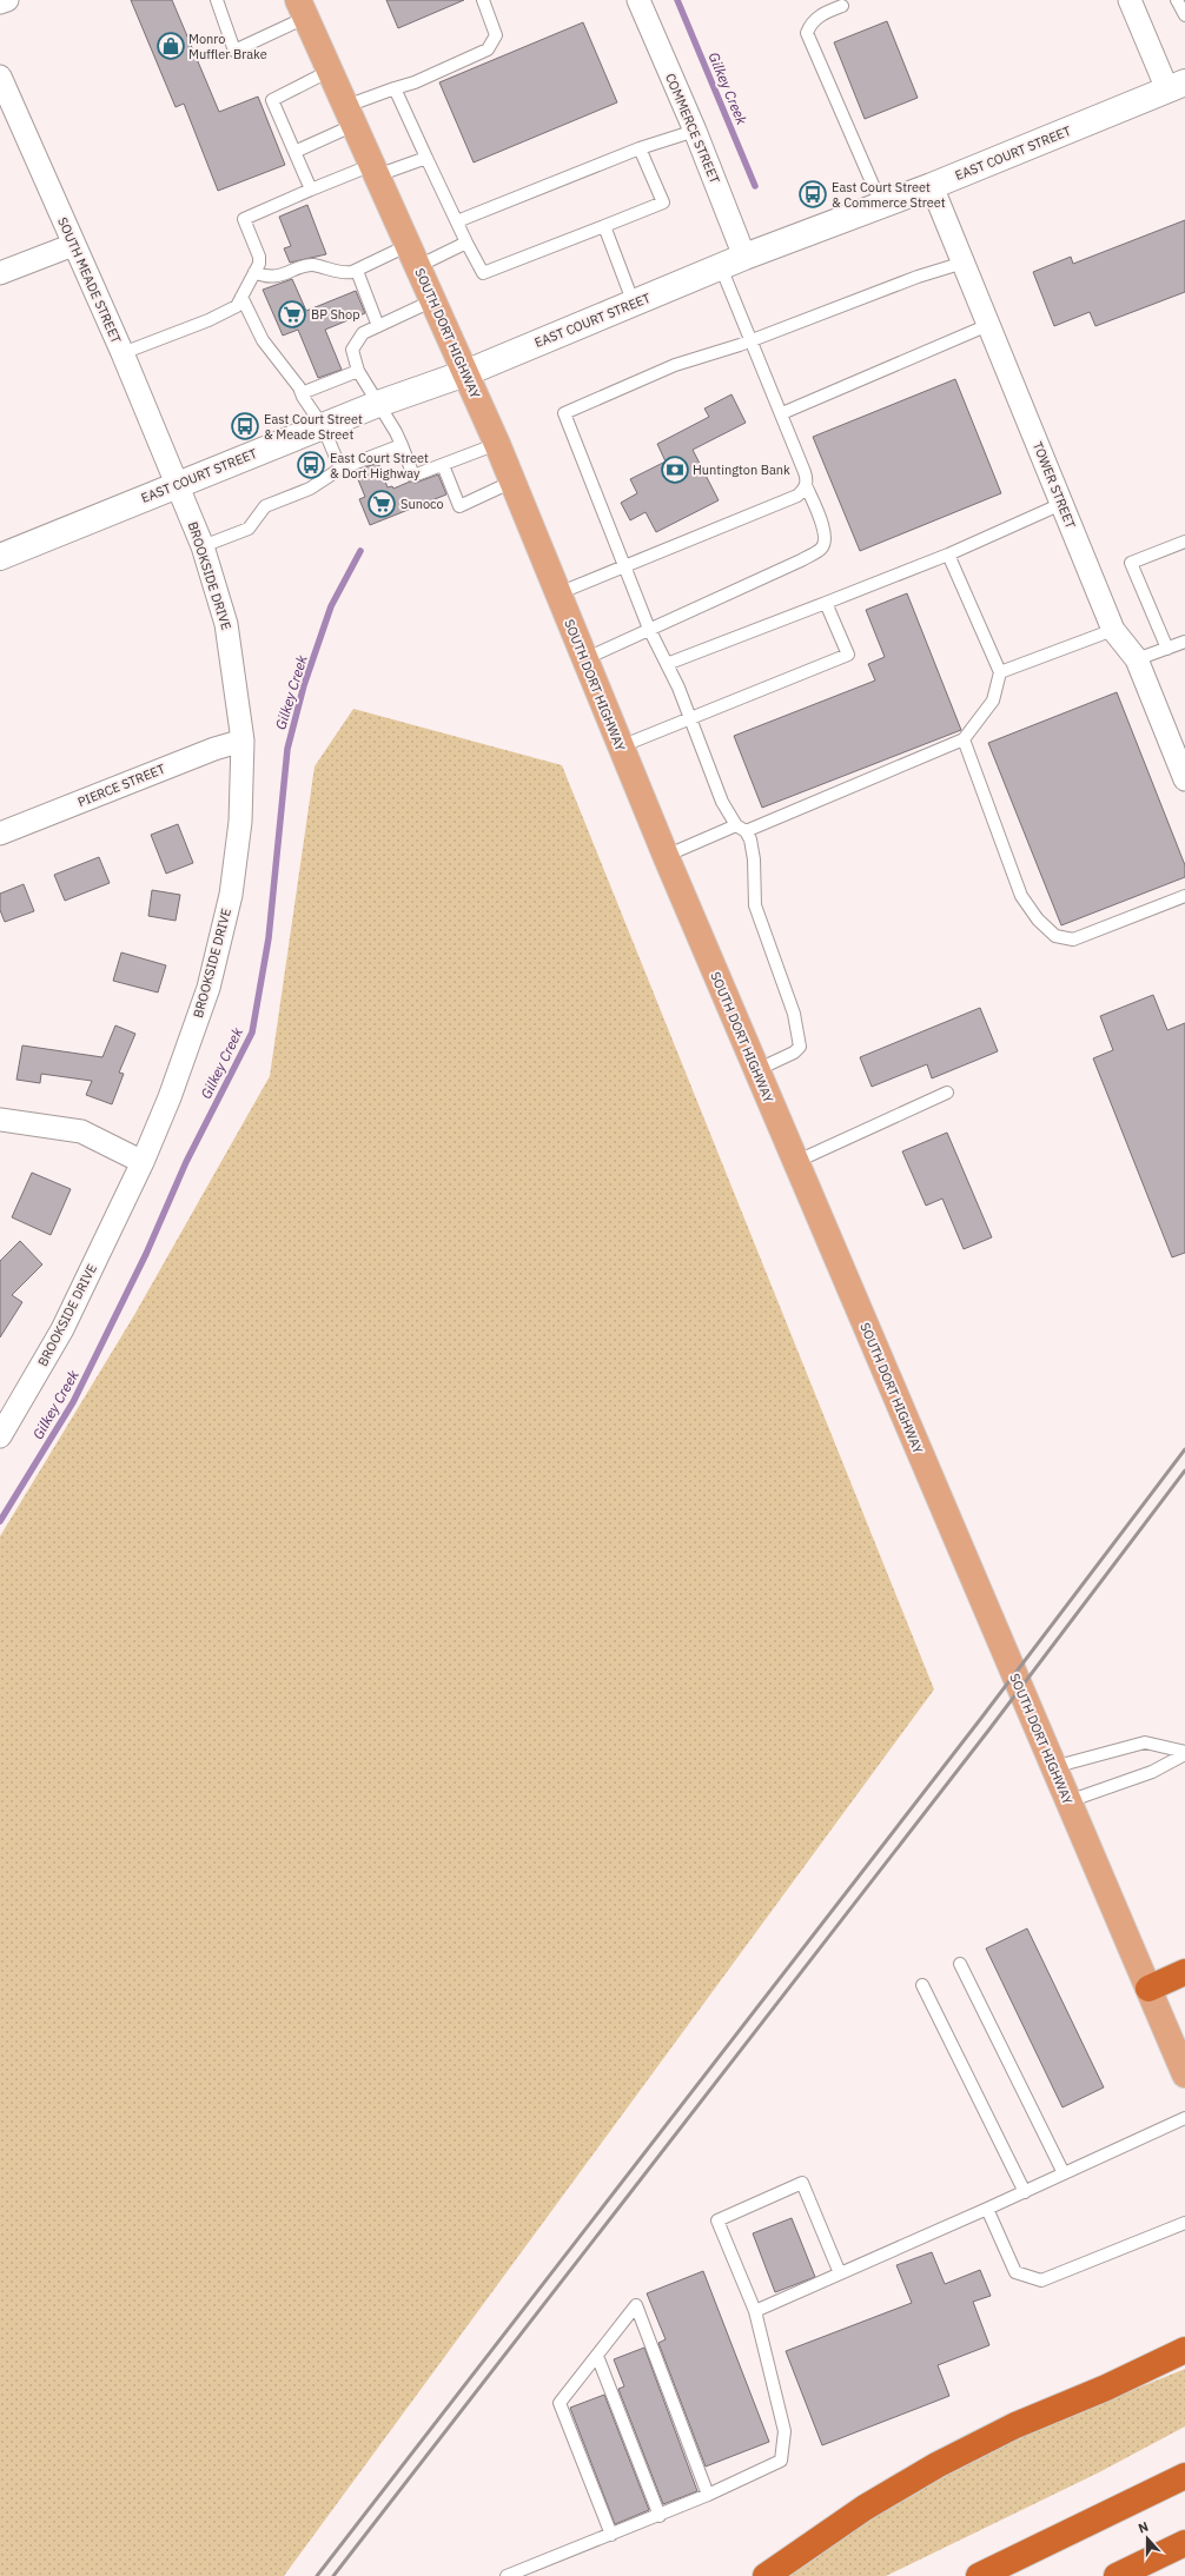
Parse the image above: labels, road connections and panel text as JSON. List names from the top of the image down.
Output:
{
  "streets": {
    "main road": ["SOUTH DORT HIGHWAY"],
    "street": [
      "COMMERCE STREET",
      "EAST COURT STREET",
      "SOUTH MEADE STREET",
      "TOWER STREET",
      "BROOKSIDE DRIVE",
      "PIERCE STREET"
    ]
  },
  "crossings": [
    ["COMMERCE STREET", "EAST COURT STREET"],
    ["EAST COURT STREET", "SOUTH MEADE STREET"],
    ["EAST COURT STREET", "SOUTH DORT HIGHWAY"],
    ["EAST COURT STREET", "TOWER STREET"],
    ["EAST COURT STREET", "BROOKSIDE DRIVE"],
    ["SOUTH MEADE STREET", "BROOKSIDE DRIVE"],
    ["BROOKSIDE DRIVE", "PIERCE STREET"]
  ],
  "water": ["Gilkey Creek"],
  "places": {
    "shop": ["Monro Muffler Brake"],
    "bus stop": ["East Court Street & Commerce Street", "East Court Street & Meade Street", "East Court Street & Dort Highway"],
    "supermarket": ["BP Shop", "Sunoco"],
    "bank": ["Huntington Bank"]
  },
  "north": "top"
}
